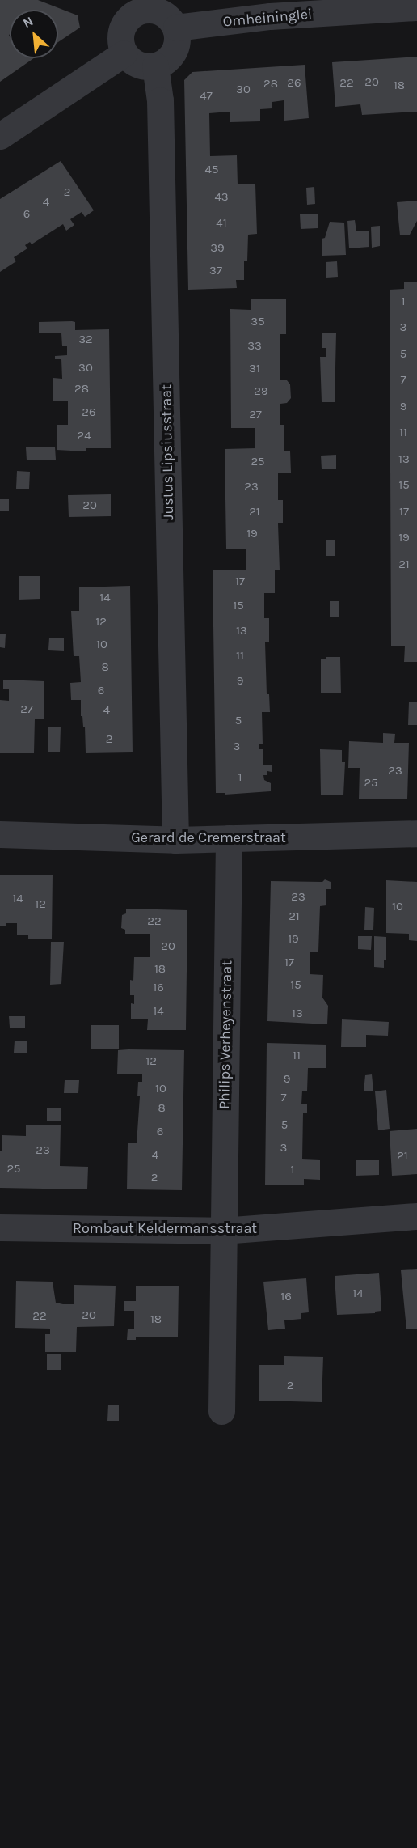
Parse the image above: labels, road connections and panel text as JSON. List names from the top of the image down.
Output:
{
  "streets": {
    "street": [
      "Omheininglei",
      "Justus Lipsiusstraat",
      "Gerard de Cremerstraat",
      "Philips Verheyenstraat",
      "Rombaut Keldermansstraat"
    ]
  },
  "crossings": [
    ["Omheininglei", "Justus Lipsiusstraat"],
    ["Justus Lipsiusstraat", "Gerard de Cremerstraat"],
    ["Gerard de Cremerstraat", "Philips Verheyenstraat"],
    ["Philips Verheyenstraat", "Rombaut Keldermansstraat"]
  ],
  "house_numbers": [
    "20",
    "26",
    "22",
    "28",
    "18",
    "30",
    "47",
    "45",
    "2",
    "43",
    "4",
    "6",
    "41",
    "39",
    "37",
    "1",
    "35",
    "3",
    "32",
    "33",
    "5",
    "30",
    "31",
    "7",
    "28",
    "29",
    "9",
    "26",
    "27",
    "11",
    "24",
    "13",
    "25",
    "15",
    "23",
    "20",
    "21",
    "17",
    "19",
    "19",
    "21",
    "17",
    "14",
    "15",
    "12",
    "13",
    "10",
    "11",
    "8",
    "9",
    "6",
    "27",
    "4",
    "5",
    "2",
    "3",
    "23",
    "1",
    "25",
    "23",
    "14",
    "12",
    "10",
    "21",
    "22",
    "19",
    "20",
    "17",
    "18",
    "15",
    "16",
    "14",
    "13",
    "11",
    "12",
    "9",
    "10",
    "7",
    "8",
    "5",
    "6",
    "3",
    "23",
    "4",
    "21",
    "25",
    "1",
    "2",
    "14",
    "16",
    "20",
    "22",
    "18",
    "2"
  ],
  "north": "top left"
}
